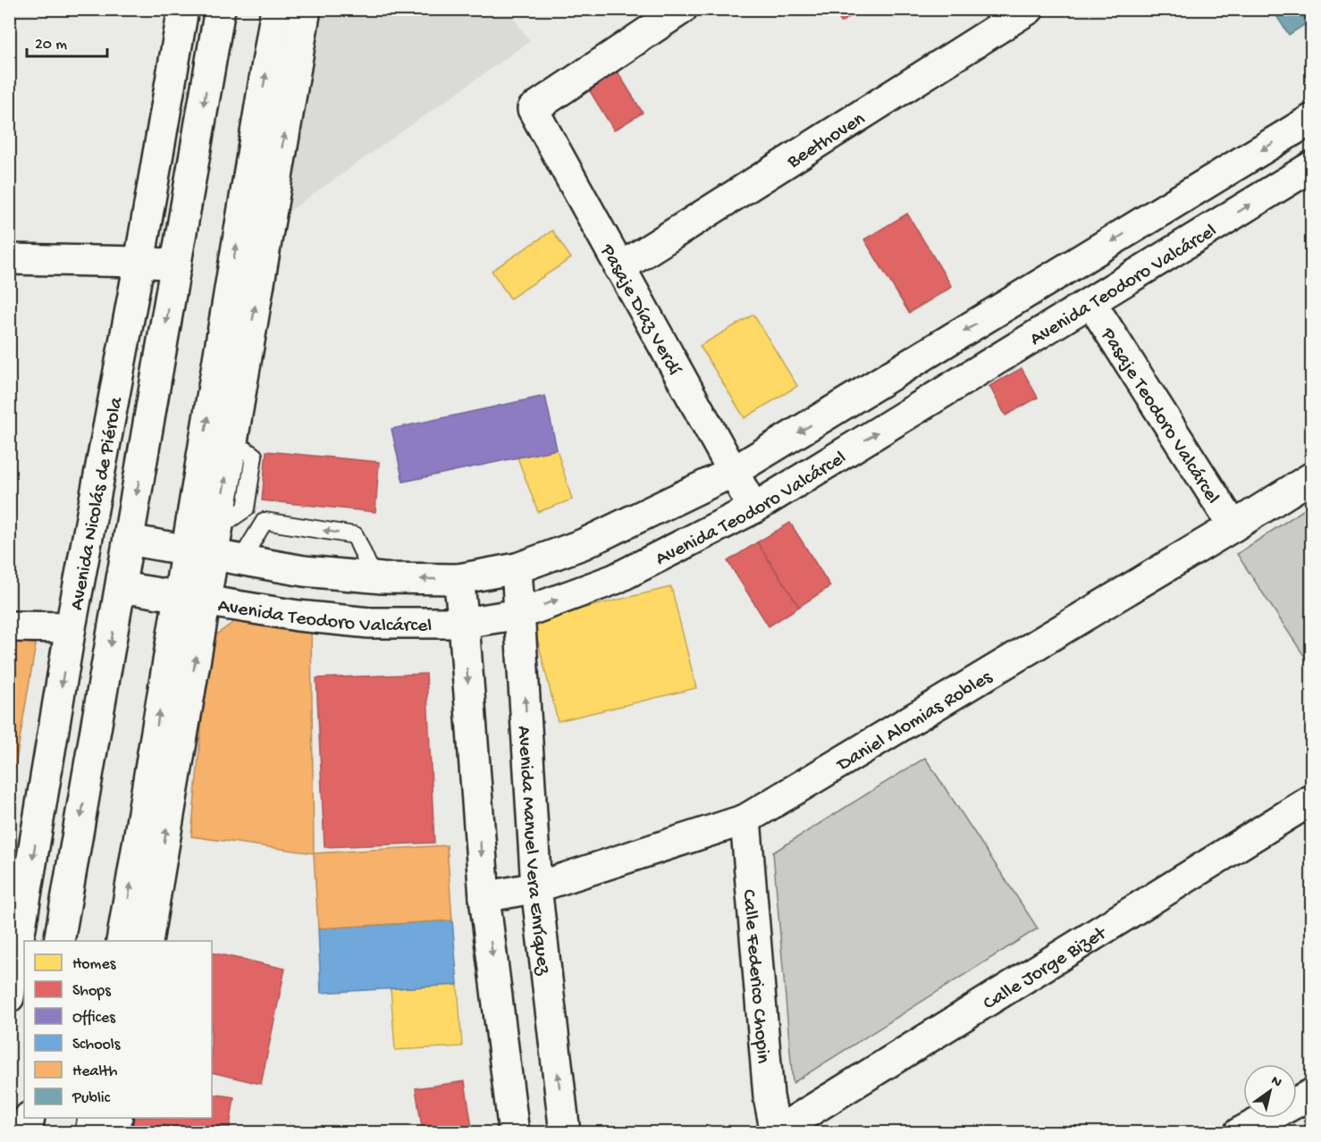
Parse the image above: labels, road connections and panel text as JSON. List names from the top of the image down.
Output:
{
  "streets": {
    "main road": [
      "Beethoven",
      "Avenida Teodoro Valcárcel",
      "Pasaje Díaz Verdí",
      "Pasaje Teodoro Valcárcel",
      "Avenida Nicolás de Piérola",
      "Daniel Alomias Robles",
      "Avenida Manuel Vera Enríquez",
      "Calle Jorge Bizet",
      "Calle Federico Chopin"
    ]
  },
  "crossings": [
    ["Beethoven", "Pasaje Díaz Verdí"],
    ["Avenida Teodoro Valcárcel", "Pasaje Díaz Verdí"],
    ["Avenida Teodoro Valcárcel", "Pasaje Teodoro Valcárcel"],
    ["Avenida Teodoro Valcárcel", "Avenida Nicolás de Piérola"],
    ["Avenida Teodoro Valcárcel", "Avenida Manuel Vera Enríquez"],
    ["Pasaje Teodoro Valcárcel", "Daniel Alomias Robles"],
    ["Daniel Alomias Robles", "Avenida Manuel Vera Enríquez"],
    ["Daniel Alomias Robles", "Calle Federico Chopin"],
    ["Calle Jorge Bizet", "Calle Federico Chopin"]
  ],
  "legend": [
    "Homes",
    "Shops",
    "Offices",
    "Schools",
    "Health",
    "Public"
  ],
  "scale_bar": "20 m",
  "north": "top right"
}
